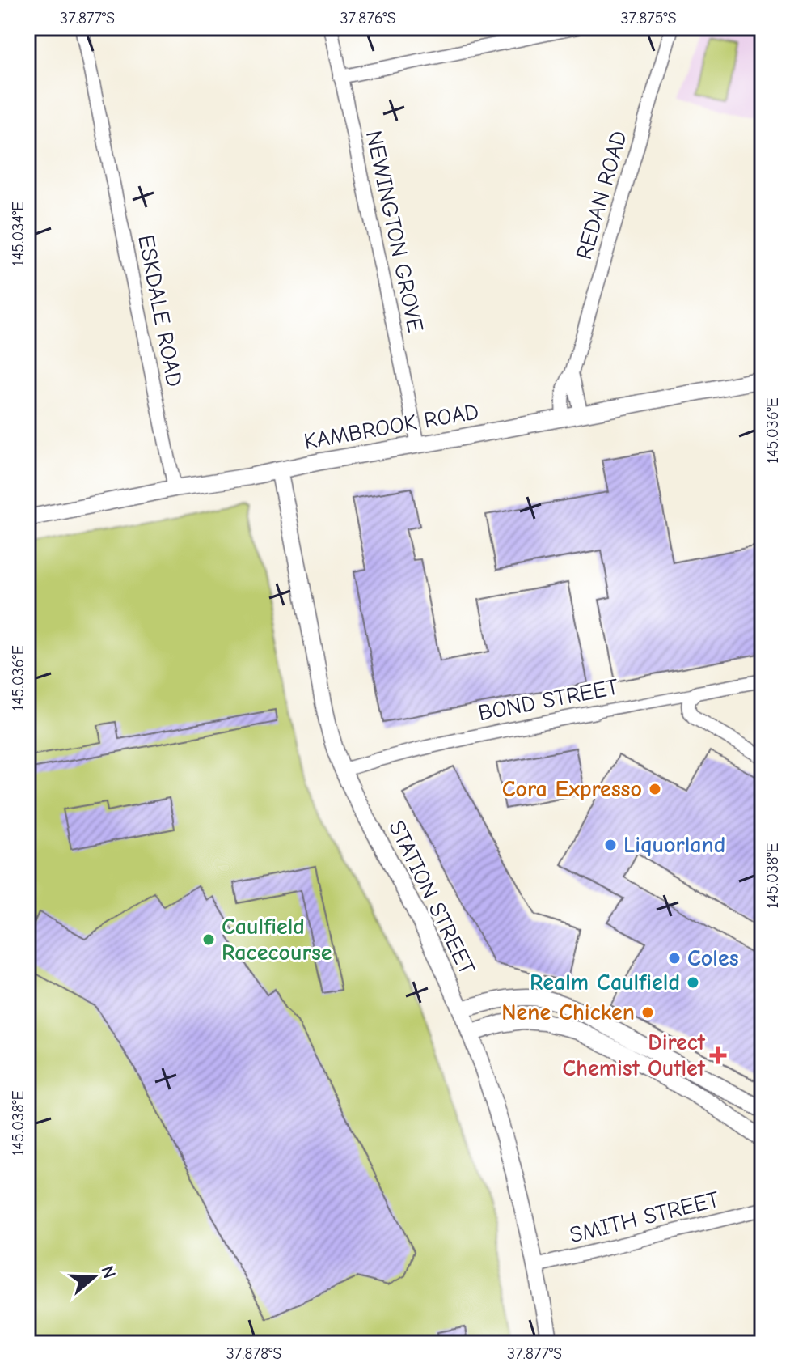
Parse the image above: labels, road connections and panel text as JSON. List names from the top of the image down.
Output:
{
  "streets": {
    "street": [
      "REDAN ROAD",
      "NEWINGTON GROVE",
      "ESKDALE ROAD",
      "KAMBROOK ROAD",
      "BOND STREET",
      "STATION STREET",
      "SMITH STREET"
    ]
  },
  "crossings": [
    ["REDAN ROAD", "KAMBROOK ROAD"],
    ["NEWINGTON GROVE", "KAMBROOK ROAD"],
    ["ESKDALE ROAD", "KAMBROOK ROAD"],
    ["KAMBROOK ROAD", "STATION STREET"],
    ["BOND STREET", "STATION STREET"],
    ["STATION STREET", "SMITH STREET"]
  ],
  "places": {
    "other": [
      "Cora Expresso",
      "Liquorland",
      "Caulfield Racecourse",
      "Coles",
      "Realm Caulfield",
      "Nene Chicken"
    ],
    "health": ["Direct Chemist Outlet"]
  },
  "north": "right",
  "coordinates": [
    "37.877°S",
    "37.876°S",
    "37.875°S",
    "145.034°E",
    "145.036°E",
    "145.038°E",
    "37.878°S"
  ]
}
